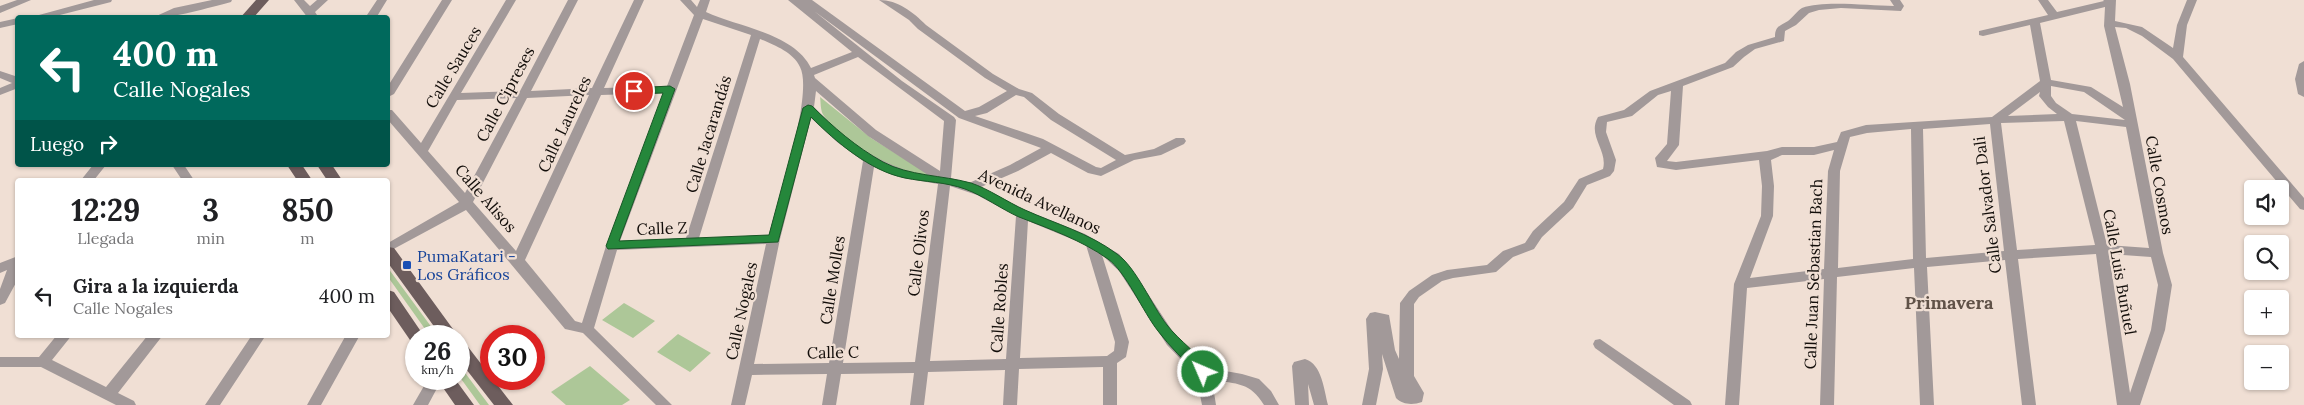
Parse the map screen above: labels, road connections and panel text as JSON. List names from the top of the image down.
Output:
{
  "streets": {
    "street": [
      "Calle Sauces",
      "Calle Cipreses",
      "Calle Laureles",
      "Calle Jacarandás",
      "Calle Cosmos",
      "Calle Alisos",
      "Avenida Avellanos",
      "Calle Salvador Dali",
      "Calle Z",
      "Calle Olivos",
      "Calle Luis Buñuel",
      "Calle Juan Sebastian Bach",
      "Calle Molles",
      "Calle Robles",
      "Calle Nogales",
      "Calle C"
    ]
  },
  "crossings": [
    ["Calle Sauces", "Calle Alisos"],
    ["Calle Cipreses", "Calle Alisos"],
    ["Calle Laureles", "Calle Alisos"],
    ["Calle Jacarandás", "Calle Z"],
    ["Avenida Avellanos", "Calle Olivos"],
    ["Avenida Avellanos", "Calle Molles"],
    ["Avenida Avellanos", "Calle Robles"],
    ["Avenida Avellanos", "Calle Nogales"],
    ["Calle Z", "Calle Nogales"],
    ["Calle Olivos", "Calle C"],
    ["Calle Molles", "Calle C"],
    ["Calle Robles", "Calle C"],
    ["Calle Nogales", "Calle C"]
  ],
  "districts": ["Primavera"],
  "places": {
    "transit": ["PumaKatari - Los Gráficos"]
  },
  "page": {
    "turn": ["400 m", "Calle Nogales"],
    "then": "Luego",
    "eta": [
      "12:29",
      "Llegada",
      "3",
      "min",
      "850",
      "m"
    ],
    "map_buttons": ["+", "−"],
    "list": [
      {
        "name": "Gira a la izquierda",
        "note": "Calle Nogales",
        "value": "400 m"
      }
    ],
    "speed": "26 km/h",
    "limit": "30"
  }
}
